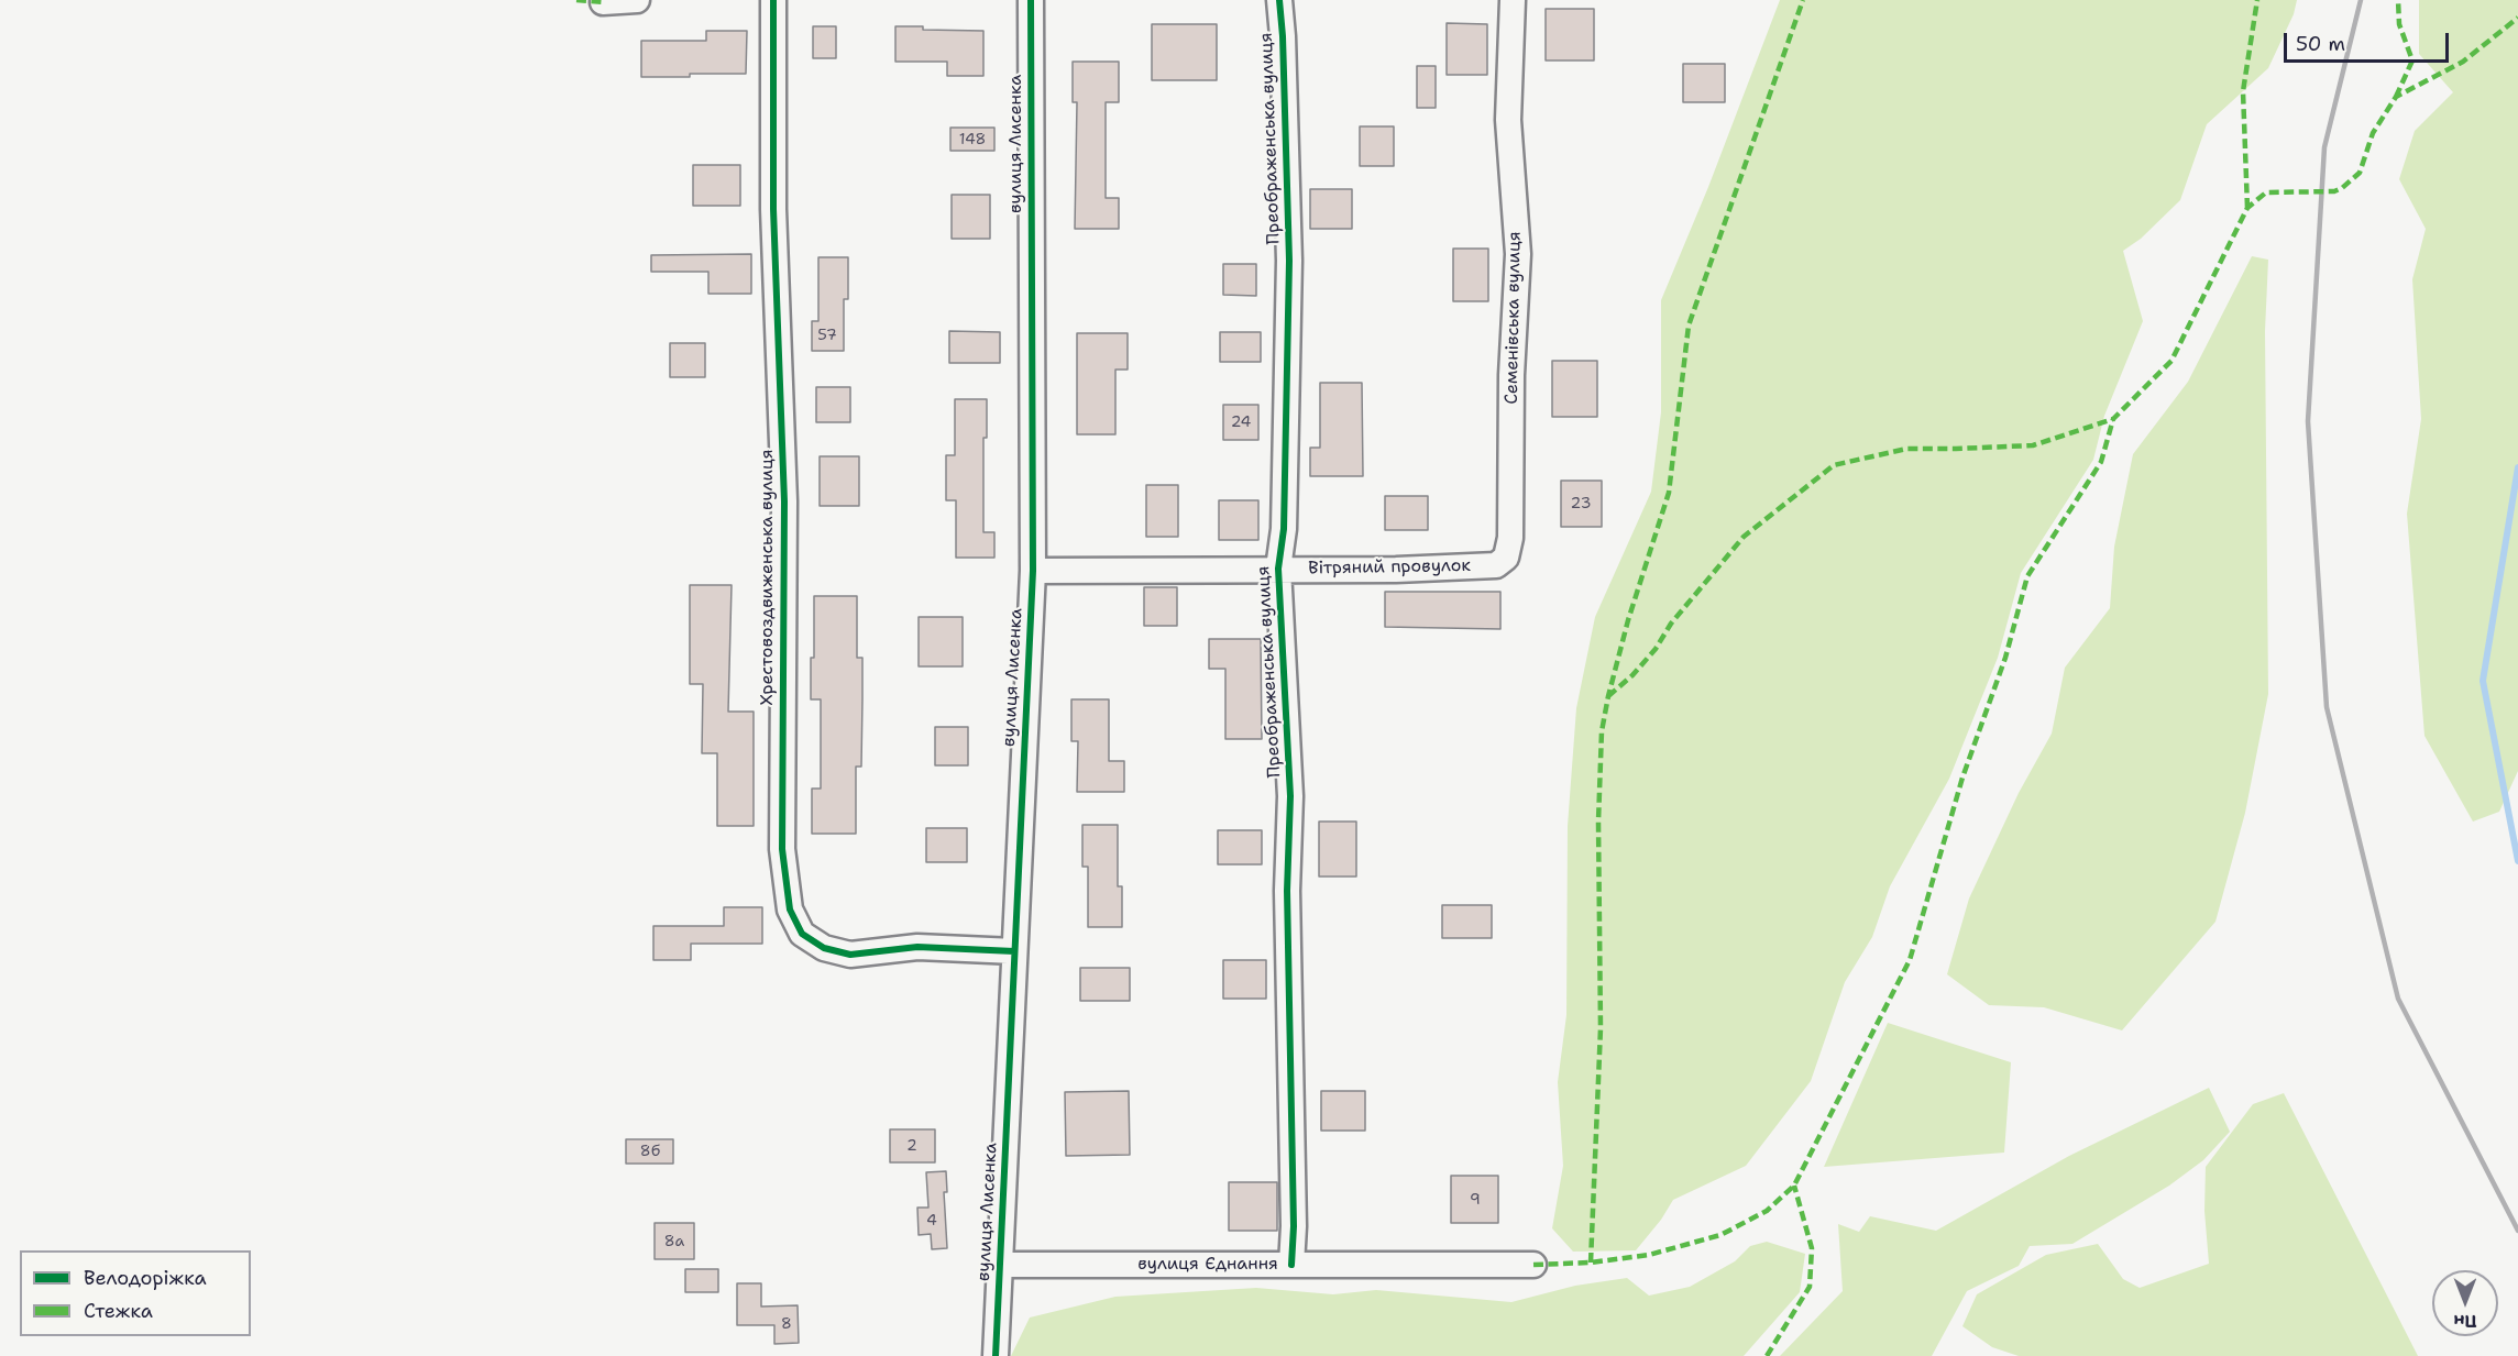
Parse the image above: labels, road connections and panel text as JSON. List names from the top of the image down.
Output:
{
  "streets": {
    "street": [
      "Преображенська вулиця",
      "вулиця Лисенка",
      "Семенівська вулиця",
      "Вітряний провулок",
      "Хрестовоздвиженська вулиця",
      "вулиця Єднання"
    ]
  },
  "crossings": [
    ["Преображенська вулиця", "Вітряний провулок"],
    ["Преображенська вулиця", "вулиця Єднання"],
    ["вулиця Лисенка", "Вітряний провулок"],
    ["вулиця Лисенка", "Хрестовоздвиженська вулиця"],
    ["вулиця Лисенка", "вулиця Єднання"],
    ["Семенівська вулиця", "Вітряний провулок"]
  ],
  "house_numbers": [
    "148",
    "57",
    "24",
    "23",
    "2",
    "8б",
    "9",
    "4",
    "8а",
    "8"
  ],
  "legend": ["Велодоріжка", "Стежка"],
  "scale_bar": "50 m",
  "north": "bottom"
}
